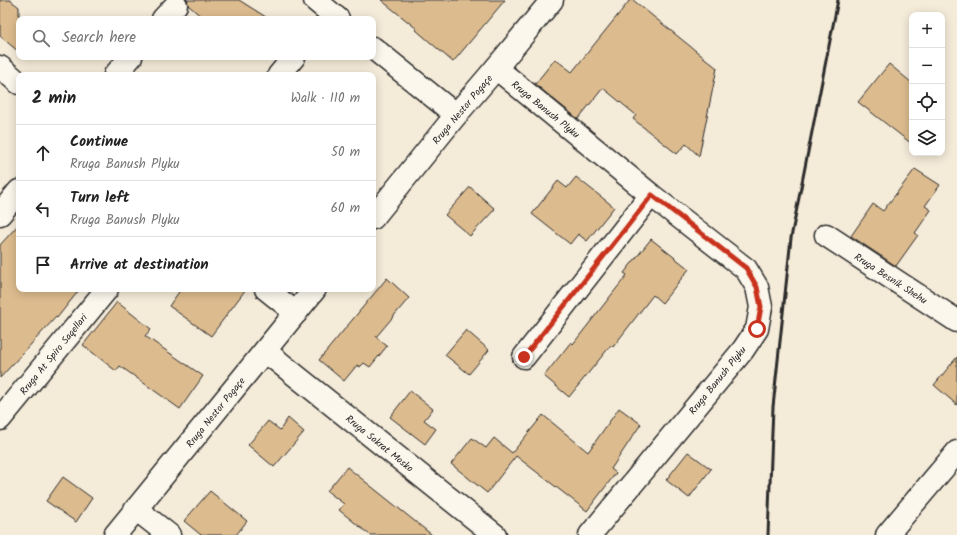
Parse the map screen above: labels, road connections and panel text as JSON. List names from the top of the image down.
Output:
{
  "streets": {
    "street": [
      "Rruga Nestor Pogaçe",
      "Rruga Banush Plyku",
      "Rruga Besnik Shehu",
      "Rruga At Spiro Saqellari",
      "Rruga Sokrat Mosko"
    ]
  },
  "crossings": [
    ["Rruga Nestor Pogaçe", "Rruga Banush Plyku"],
    ["Rruga Nestor Pogaçe", "Rruga Sokrat Mosko"]
  ],
  "page": {
    "map_buttons": ["+", "−"],
    "search": "Search here",
    "heading": ["2 min", "Walk · 110 m"],
    "list": [
      ["Continue", "Rruga Banush Plyku", "50 m"],
      ["Turn left", "Rruga Banush Plyku", "60 m"],
      "Arrive at destination"
    ]
  }
}
